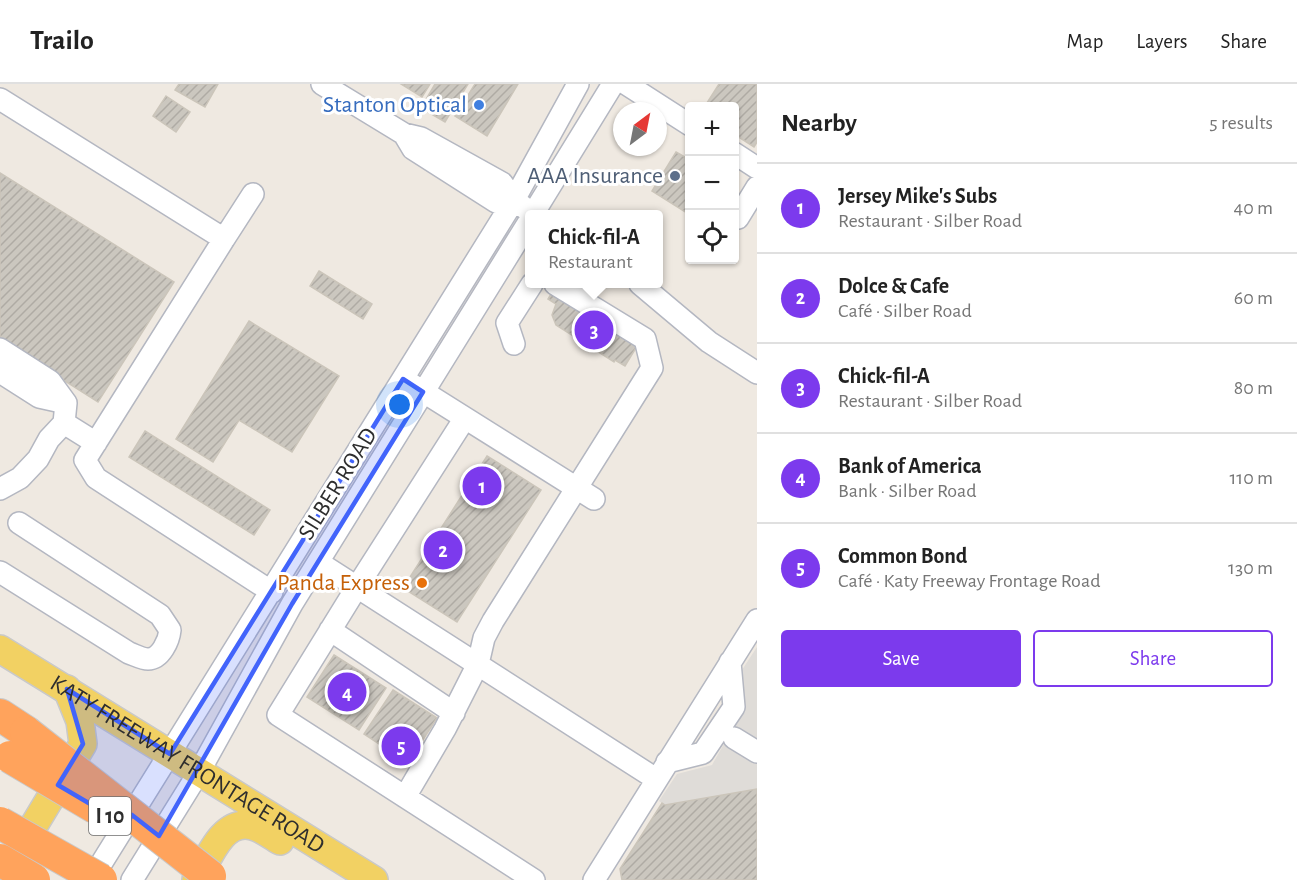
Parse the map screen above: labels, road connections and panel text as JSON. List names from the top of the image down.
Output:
{
  "streets": {
    "main road": ["KATY FREEWAY FRONTAGE ROAD"],
    "street": ["SILBER ROAD"]
  },
  "crossings": [
    ["SILBER ROAD", "KATY FREEWAY FRONTAGE ROAD"]
  ],
  "places": ["Stanton Optical", "AAA Insurance", "Panda Express"],
  "north": "top right",
  "page": {
    "header": "Trailo",
    "nav": ["Map", "Layers", "Share"],
    "heading": ["Nearby", "5 results"],
    "map_buttons": ["+", "−"],
    "list": [
      {
        "mark": "1",
        "name": "Jersey Mike's Subs",
        "note": "Restaurant · Silber Road",
        "value": "40 m"
      },
      {
        "mark": "2",
        "name": "Dolce & Cafe",
        "note": "Café · Silber Road",
        "value": "60 m"
      },
      {
        "mark": "3",
        "name": "Chick-fil-A",
        "note": "Restaurant · Silber Road",
        "value": "80 m"
      },
      {
        "mark": "4",
        "name": "Bank of America",
        "note": "Bank · Silber Road",
        "value": "110 m"
      },
      {
        "mark": "5",
        "name": "Common Bond",
        "note": "Café · Katy Freeway Frontage Road",
        "value": "130 m"
      }
    ],
    "popup": ["Chick-fil-A", "Restaurant"],
    "pins": [
      "3",
      "1",
      "2",
      "4",
      "5"
    ],
    "buttons": ["Save", "Share"]
  }
}
